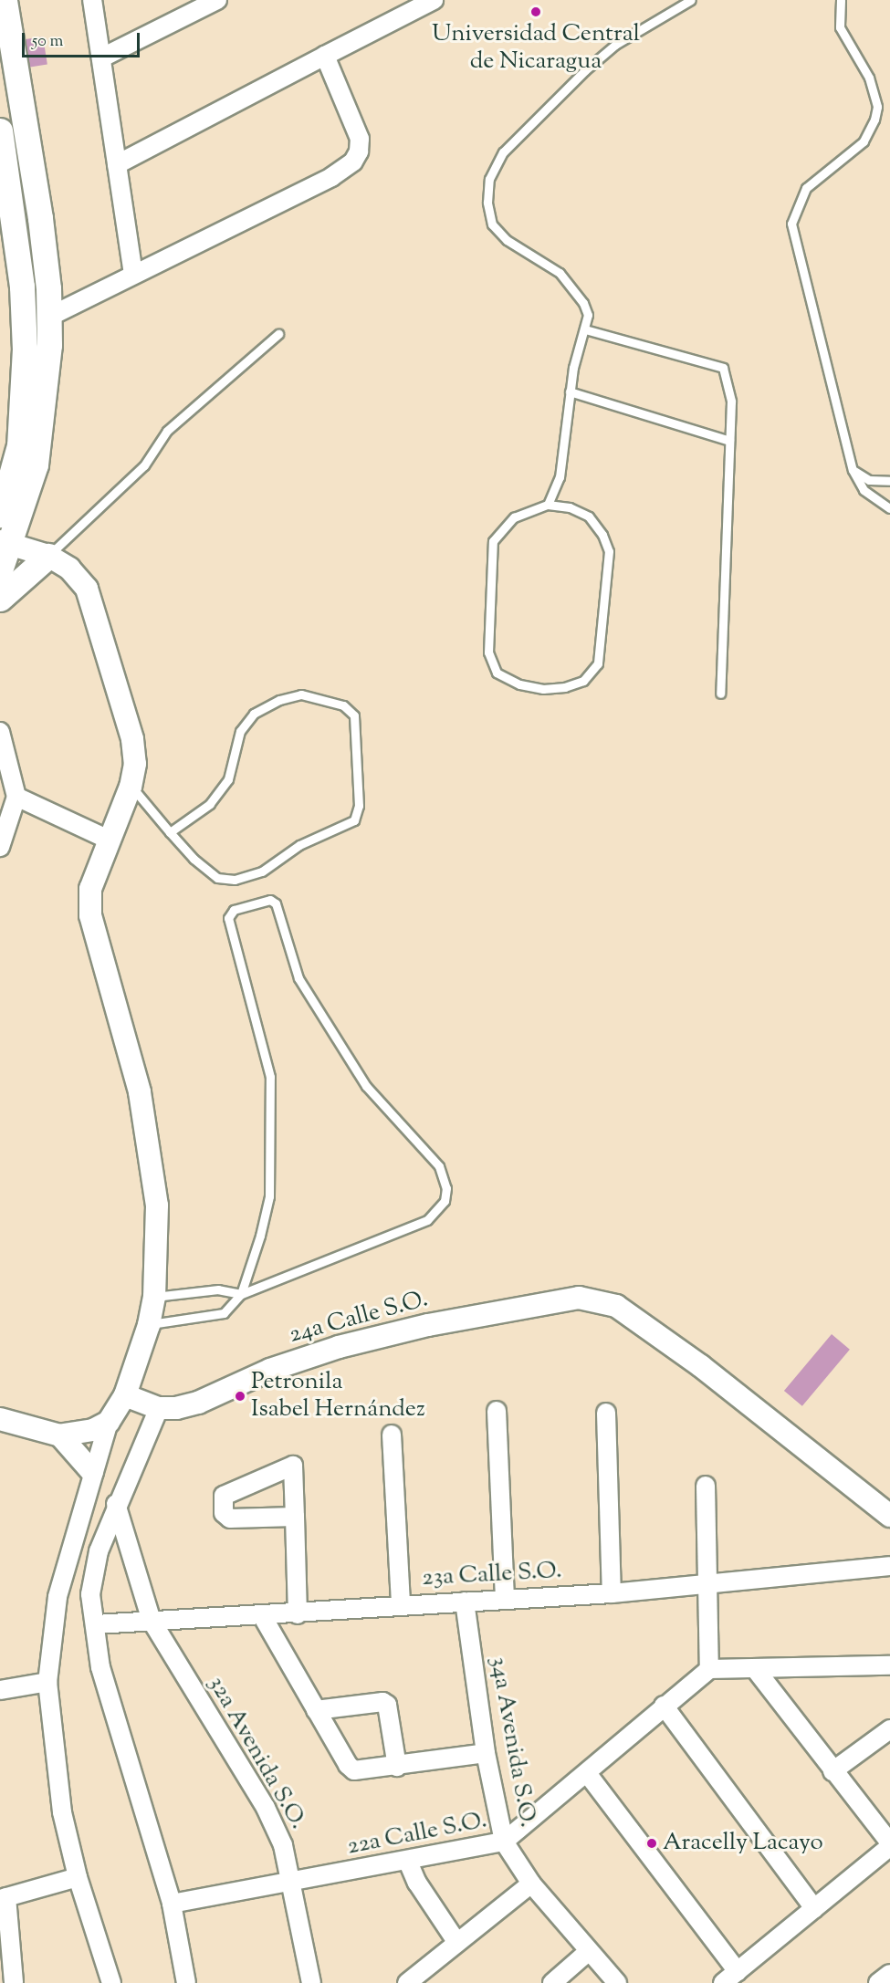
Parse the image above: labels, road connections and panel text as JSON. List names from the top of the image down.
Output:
{
  "streets": {
    "street": [
      "24a Calle S.O.",
      "23a Calle S.O.",
      "34a Avenida S.O.",
      "32a Avenida S.O.",
      "22a Calle S.O."
    ]
  },
  "crossings": [
    ["23a Calle S.O.", "34a Avenida S.O."],
    ["23a Calle S.O.", "32a Avenida S.O."],
    ["34a Avenida S.O.", "22a Calle S.O."],
    ["32a Avenida S.O.", "22a Calle S.O."]
  ],
  "places": ["Universidad Central de Nicaragua", "Petronila Isabel Hernández", "Aracelly Lacayo"],
  "scale_bar": "50 m"
}
